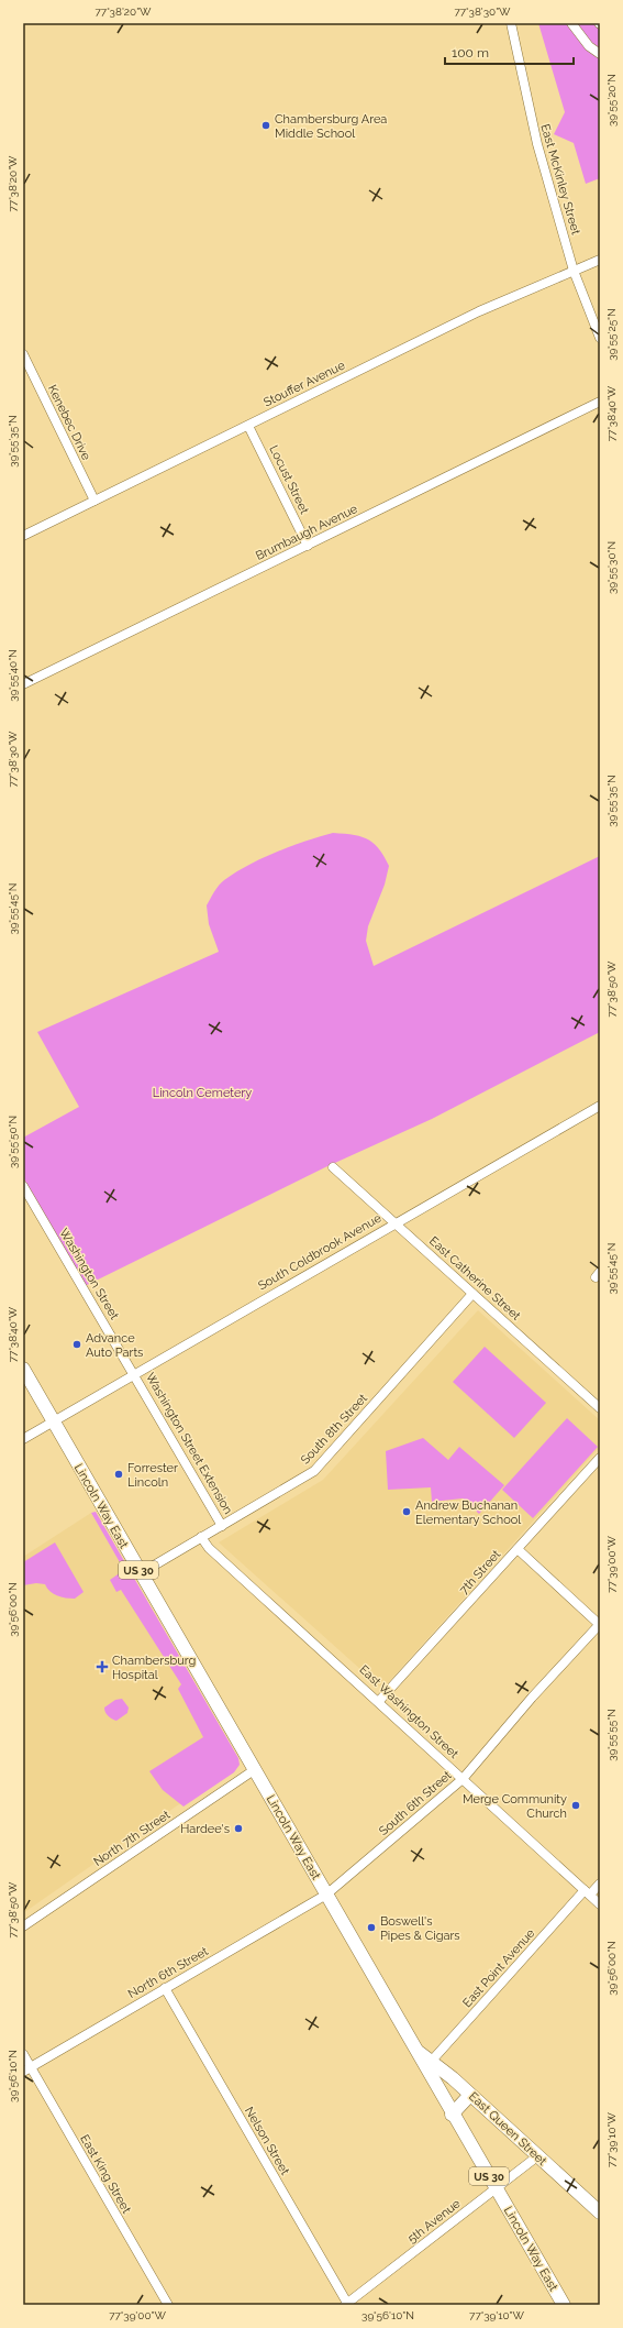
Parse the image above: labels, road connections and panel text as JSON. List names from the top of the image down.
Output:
{
  "streets": {
    "highway": ["Lincoln Way East", "US 30", "East Queen Street"],
    "street": [
      "East McKinley Street",
      "Stouffer Avenue",
      "Kenebec Drive",
      "Locust Street",
      "Brumbaugh Avenue",
      "South Coldbrook Avenue",
      "Washington Street",
      "East Catherine Street",
      "South 8th Street",
      "Washington Street Extension",
      "7th Street",
      "East Washington Street",
      "South 6th Street",
      "North 7th Street",
      "East Point Avenue",
      "North 6th Street",
      "Nelson Street",
      "East King Street",
      "5th Avenue"
    ]
  },
  "crossings": [
    ["East McKinley Street", "Stouffer Avenue"],
    ["Stouffer Avenue", "Kenebec Drive"],
    ["Stouffer Avenue", "Locust Street"],
    ["Locust Street", "Brumbaugh Avenue"],
    ["South Coldbrook Avenue", "Washington Street"],
    ["South Coldbrook Avenue", "East Catherine Street"],
    ["South Coldbrook Avenue", "Washington Street Extension"],
    ["South Coldbrook Avenue", "Lincoln Way East"],
    ["Washington Street", "Washington Street Extension"],
    ["East Catherine Street", "South 8th Street"],
    ["South 8th Street", "Washington Street Extension"],
    ["South 8th Street", "Lincoln Way East"],
    ["South 8th Street", "East Washington Street"],
    ["Lincoln Way East", "South 6th Street"],
    ["Lincoln Way East", "North 7th Street"],
    ["Lincoln Way East", "North 6th Street"],
    ["Lincoln Way East", "East Queen Street"],
    ["Lincoln Way East", "5th Avenue"],
    ["7th Street", "East Washington Street"],
    ["East Washington Street", "South 6th Street"],
    ["East Washington Street", "East Point Avenue"],
    ["South 6th Street", "North 6th Street"],
    ["East Point Avenue", "East Queen Street"],
    ["North 6th Street", "Nelson Street"],
    ["North 6th Street", "East King Street"],
    ["East Queen Street", "5th Avenue"],
    ["Nelson Street", "5th Avenue"]
  ],
  "parks": ["Lincoln Cemetery"],
  "places": {
    "other": [
      "Chambersburg Area Middle School",
      "Advance Auto Parts",
      "Forrester Lincoln",
      "Andrew Buchanan Elementary School",
      "Merge Community Church",
      "Hardee's",
      "Boswell's Pipes & Cigars"
    ],
    "health": ["Chambersburg Hospital"]
  },
  "scale_bar": "100 m",
  "coordinates": [
    "77°38'20\"W",
    "77°38'30\"W",
    "39°55'20\"N",
    "39°55'25\"N",
    "77°38'40\"W",
    "39°55'35\"N",
    "39°55'30\"N",
    "39°55'40\"N",
    "39°55'45\"N",
    "77°38'50\"W",
    "39°55'50\"N",
    "77°39'00\"W",
    "39°56'00\"N",
    "39°55'55\"N",
    "39°56'10\"N",
    "77°39'10\"W"
  ]
}
